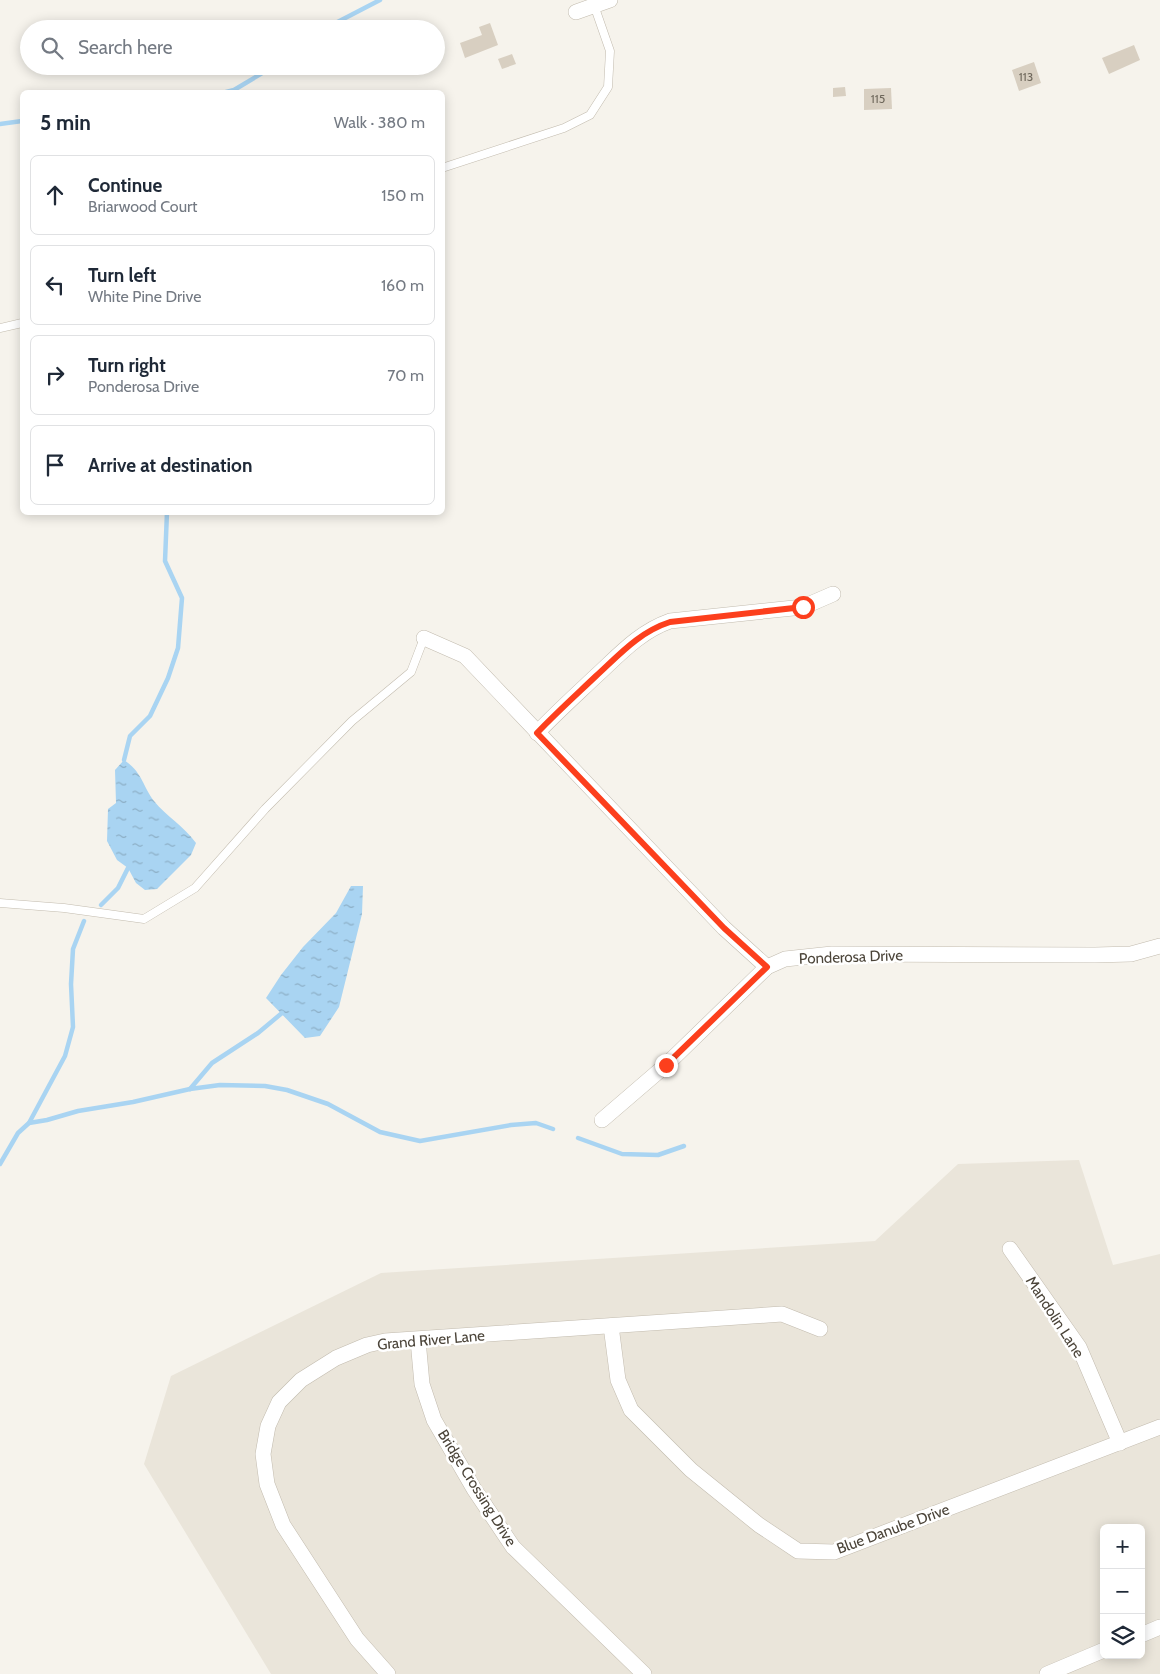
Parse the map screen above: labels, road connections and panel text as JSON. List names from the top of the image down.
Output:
{
  "streets": {
    "street": [
      "Ponderosa Drive",
      "Mandolin Lane",
      "Grand River Lane",
      "Bridge Crossing Drive",
      "Blue Danube Drive"
    ]
  },
  "crossings": [
    ["Mandolin Lane", "Blue Danube Drive"],
    ["Grand River Lane", "Bridge Crossing Drive"],
    ["Grand River Lane", "Blue Danube Drive"]
  ],
  "house_numbers": ["113", "115"],
  "page": {
    "search": "Search here",
    "heading": ["5 min", "Walk · 380 m"],
    "list": [
      ["Continue", "Briarwood Court", "150 m"],
      ["Turn left", "White Pine Drive", "160 m"],
      ["Turn right", "Ponderosa Drive", "70 m"],
      "Arrive at destination"
    ],
    "map_buttons": ["+", "−"]
  }
}
